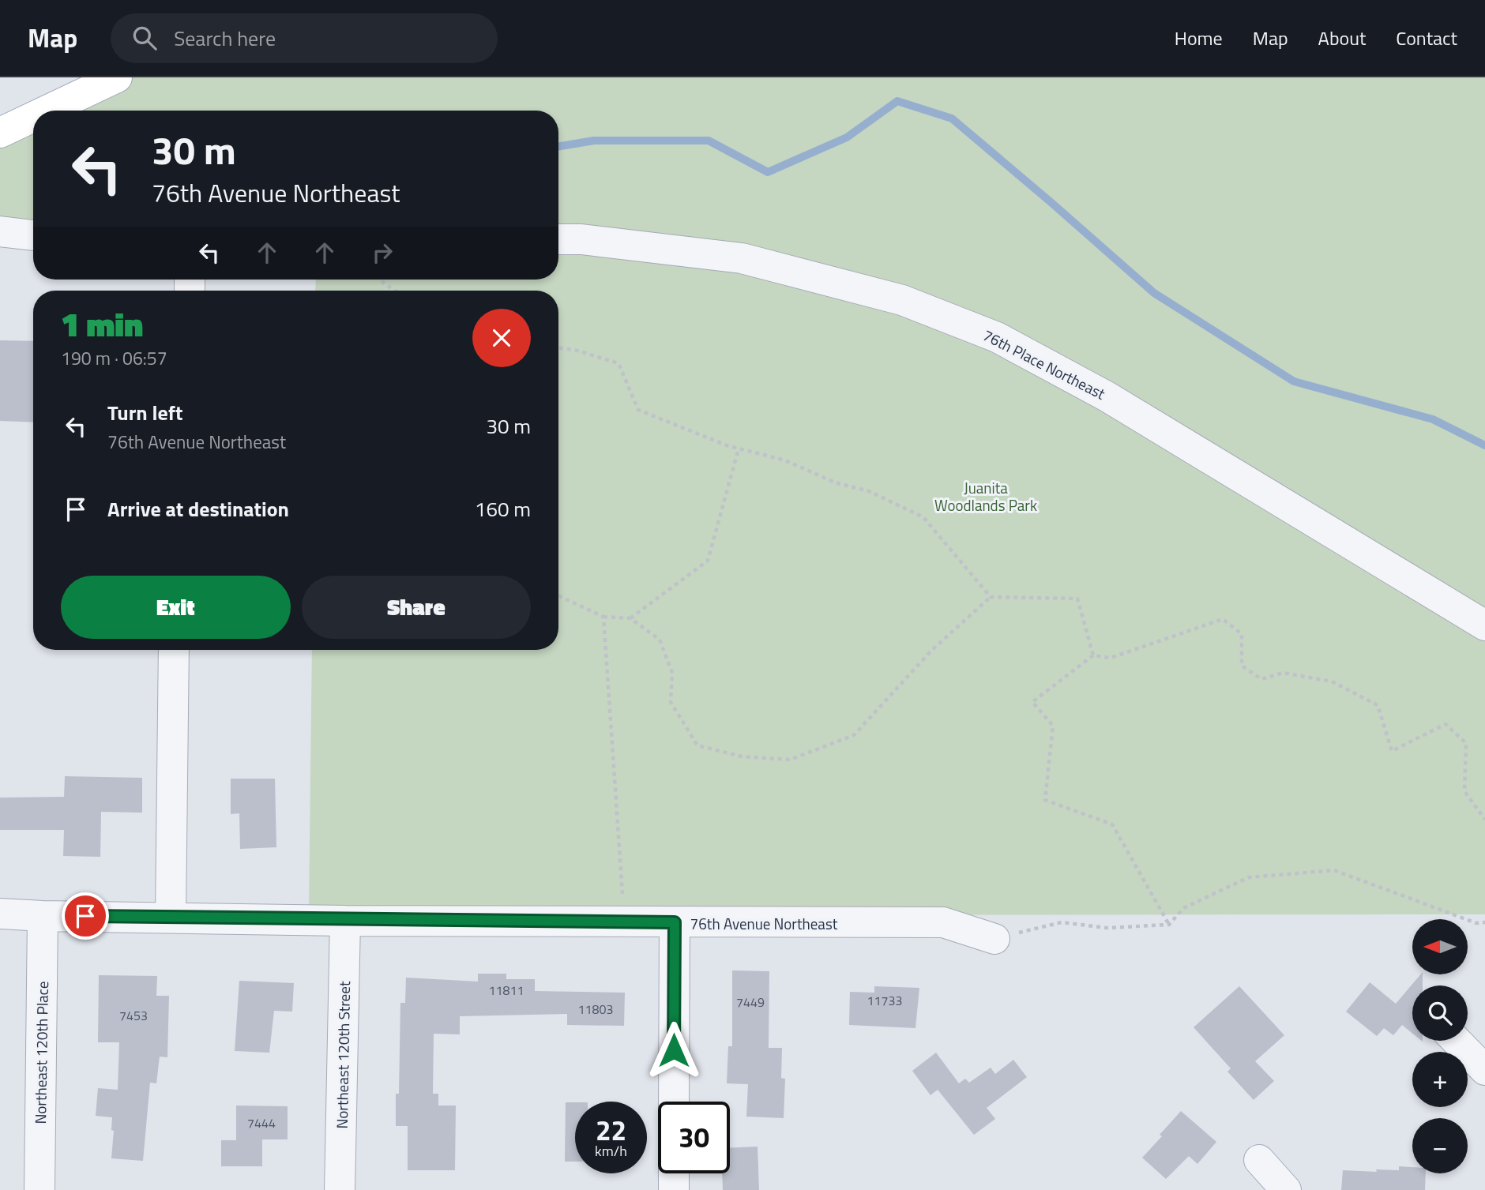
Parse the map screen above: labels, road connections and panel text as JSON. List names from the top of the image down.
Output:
{
  "streets": {
    "street": [
      "76th Place Northeast",
      "76th Avenue Northeast",
      "Northeast 120th Place",
      "Northeast 120th Street"
    ]
  },
  "crossings": [
    ["76th Avenue Northeast", "Northeast 120th Place"],
    ["76th Avenue Northeast", "Northeast 120th Street"]
  ],
  "parks": ["Juanita Woodlands Park"],
  "house_numbers": [
    "11811",
    "11733",
    "7449",
    "11803",
    "7453",
    "7444"
  ],
  "north": "left",
  "page": {
    "header": "Map",
    "search": "Search here",
    "nav": [
      "Home",
      "Map",
      "About",
      "Contact"
    ],
    "turn": ["30 m", "76th Avenue Northeast"],
    "heading": ["1 min", "190 m · 06:57"],
    "list": [
      {
        "name": "Turn left",
        "note": "76th Avenue Northeast",
        "value": "30 m"
      },
      {
        "name": "Arrive at destination",
        "value": "160 m"
      }
    ],
    "buttons": ["Exit", "Share"],
    "map_buttons": ["+", "−"],
    "speed": "22 km/h",
    "limit": "30"
  }
}
